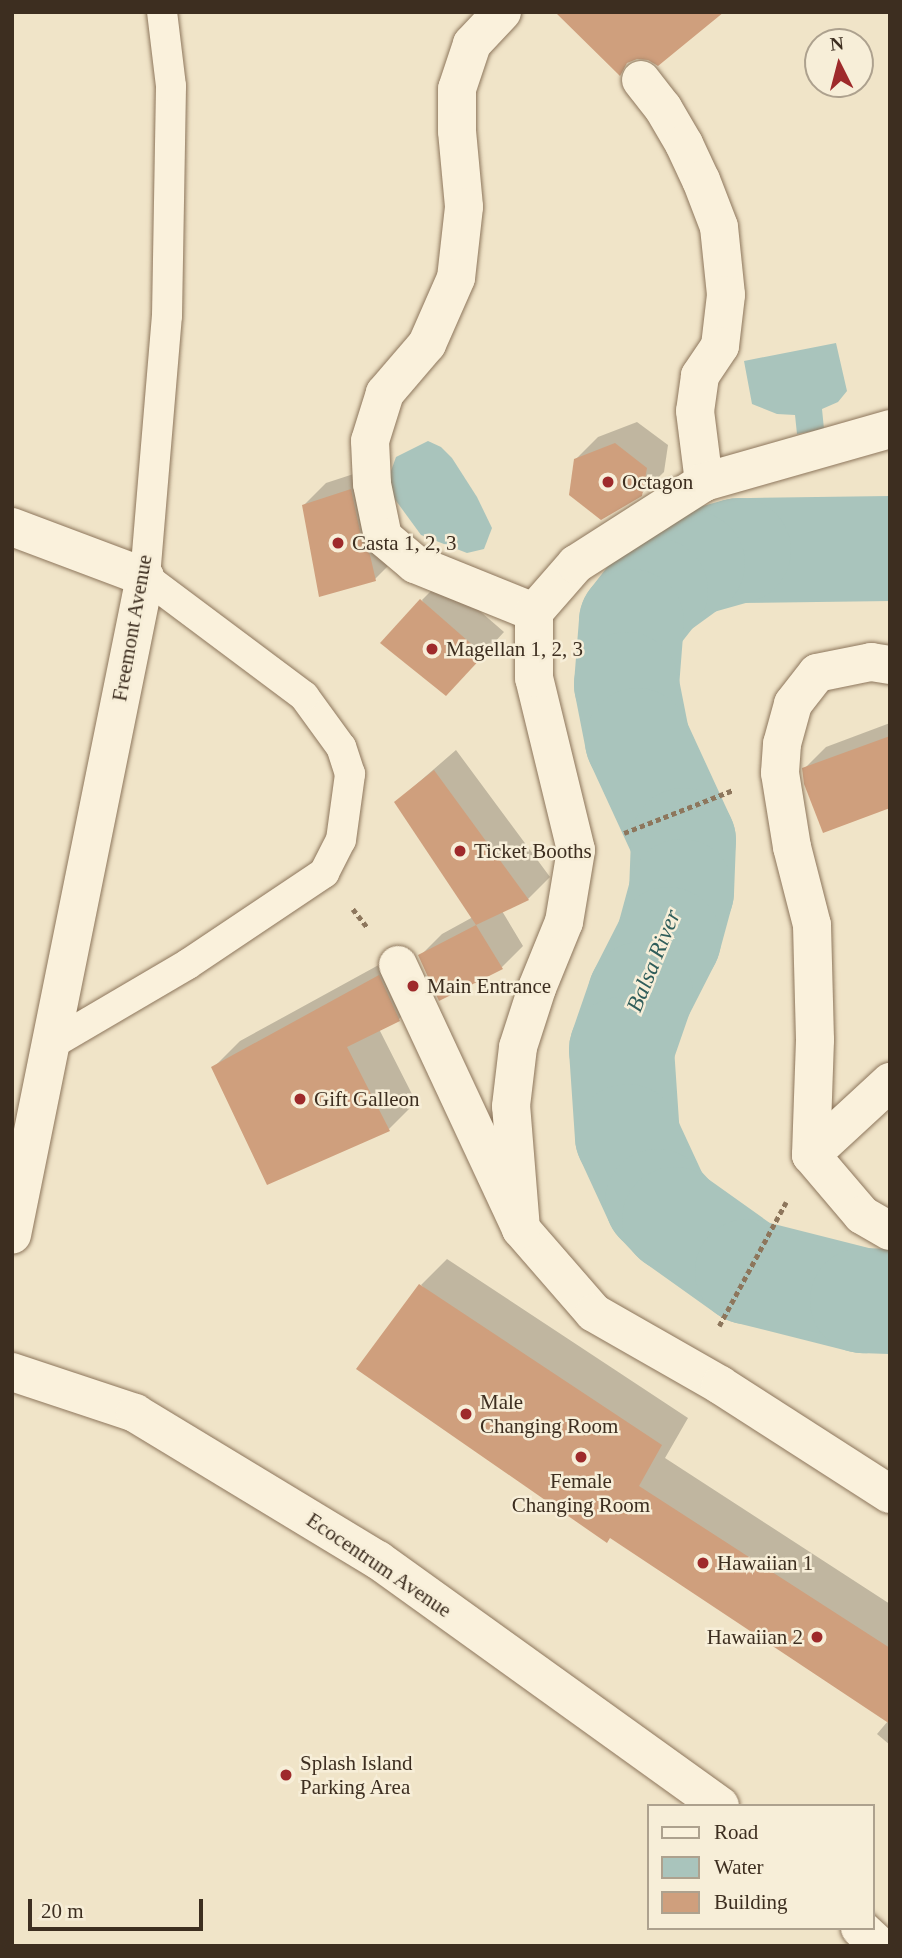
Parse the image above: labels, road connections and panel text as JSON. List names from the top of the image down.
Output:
{
  "streets": {
    "street": ["Freemont Avenue", "Ecocentrum Avenue"]
  },
  "water": ["Balsa River"],
  "places": [
    "Octagon",
    "Casta 1, 2, 3",
    "Magellan 1, 2, 3",
    "Ticket Booths",
    "Main Entrance",
    "Gift Galleon",
    "Male Changing Room",
    "Female Changing Room",
    "Hawaiian 1",
    "Hawaiian 2",
    "Splash Island Parking Area"
  ],
  "legend": ["Road", "Water", "Building"],
  "scale_bar": "20 m",
  "north": "top"
}
